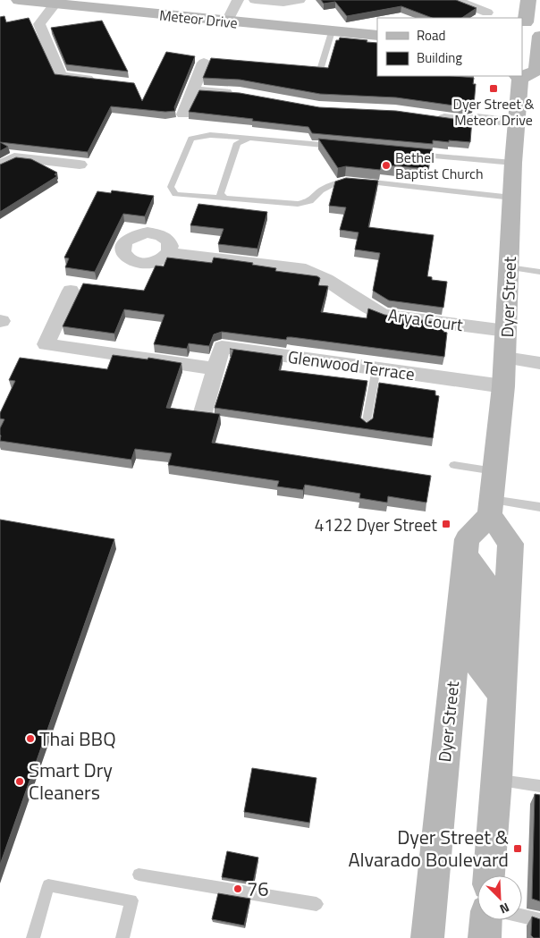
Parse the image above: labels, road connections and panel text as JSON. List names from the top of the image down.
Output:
{
  "streets": {
    "main road": ["Meteor Drive", "Dyer Street"],
    "street": ["Arya Court", "Glenwood Terrace"]
  },
  "crossings": [
    ["Dyer Street", "Arya Court"],
    ["Dyer Street", "Glenwood Terrace"]
  ],
  "places": {
    "transit": ["Dyer Street & Meteor Drive", "4122 Dyer Street", "Dyer Street & Alvarado Boulevard"],
    "other": [
      "Bethel Baptist Church",
      "Thai BBQ",
      "Smart Dry Cleaners",
      "76"
    ]
  },
  "legend": ["Road", "Building"],
  "north": "bottom right"
}
